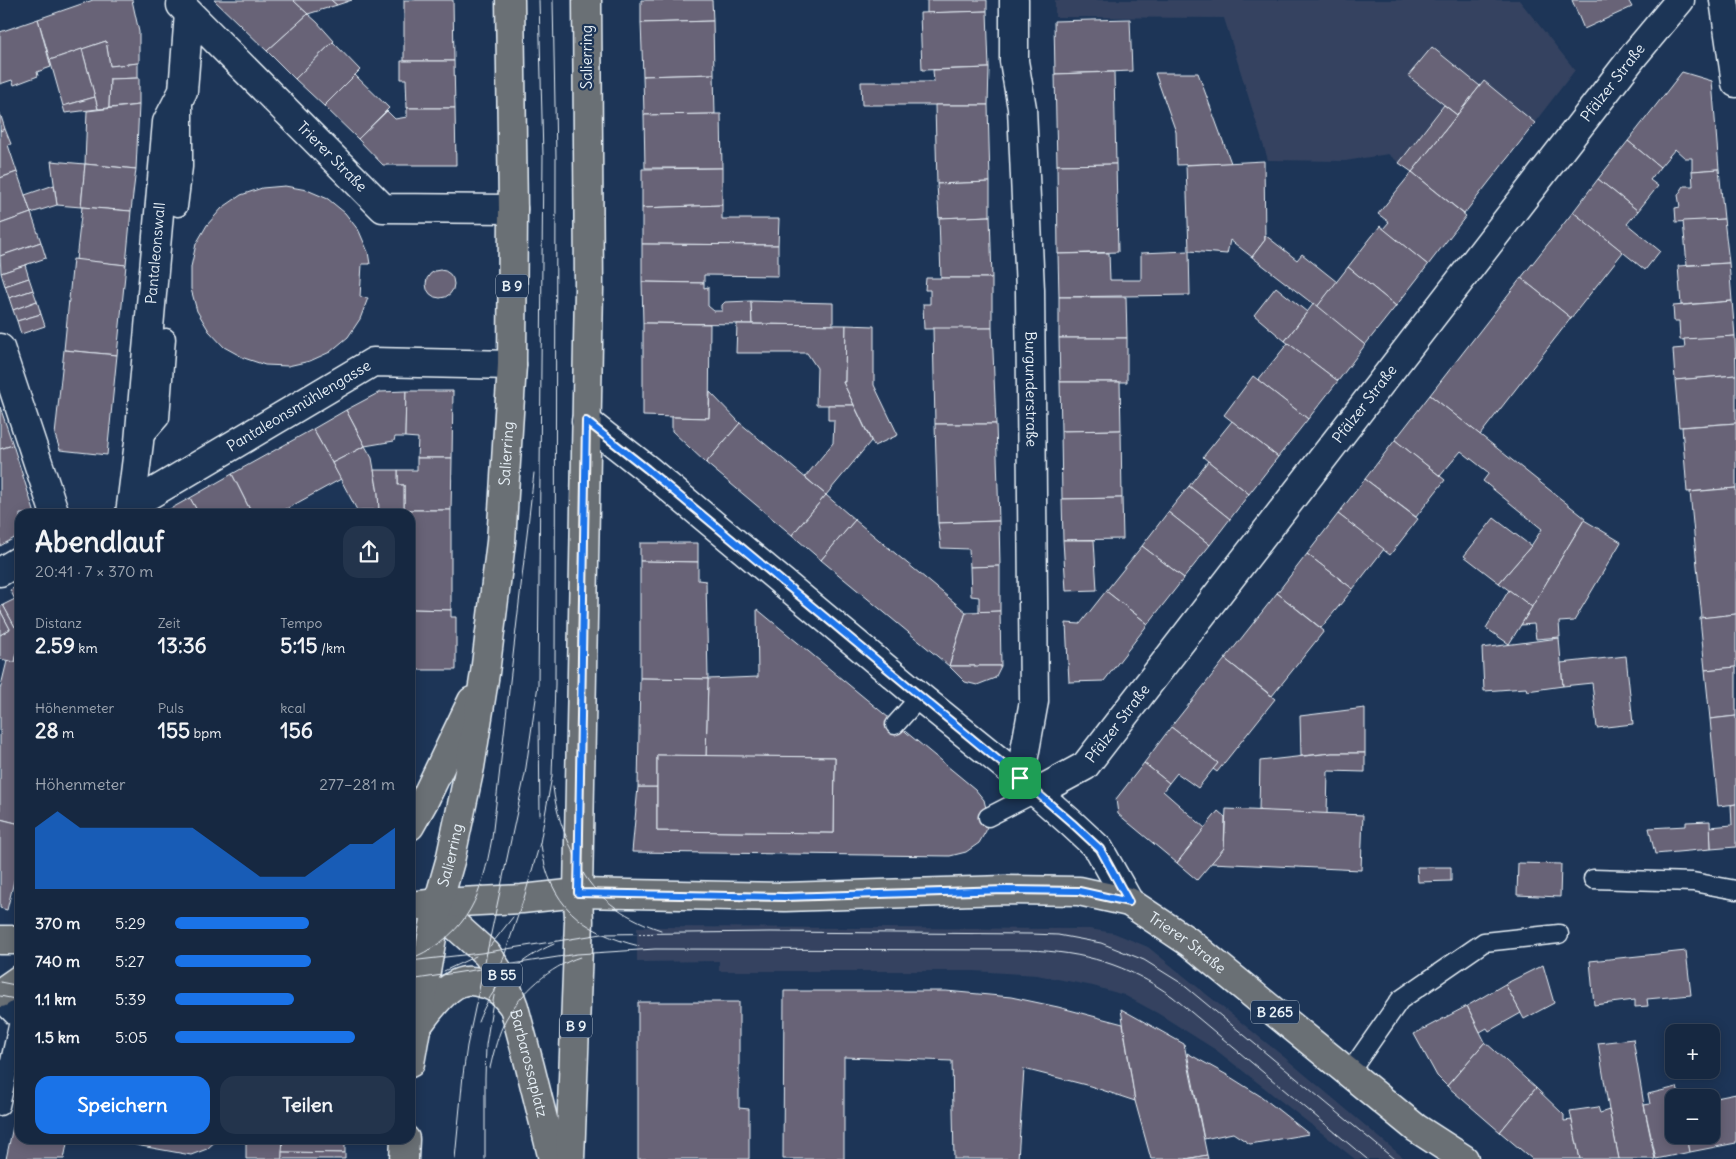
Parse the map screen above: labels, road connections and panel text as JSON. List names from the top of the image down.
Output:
{
  "streets": {
    "main road": [
      "Salierring",
      "Trierer Straße",
      "B 9",
      "B 55",
      "B 265",
      "Barbarossaplatz"
    ],
    "street": [
      "Pfälzer Straße",
      "Pantaleonswall",
      "Burgunderstraße",
      "Pantaleonsmühlengasse"
    ]
  },
  "crossings": [
    ["Salierring", "Trierer Straße"],
    ["Salierring", "B 9"],
    ["Salierring", "Pantaleonsmühlengasse"],
    ["Salierring", "B 265"],
    ["Salierring", "Barbarossaplatz"],
    ["Pfälzer Straße", "Trierer Straße"],
    ["Pfälzer Straße", "Burgunderstraße"],
    ["Trierer Straße", "Pantaleonswall"],
    ["Trierer Straße", "Burgunderstraße"],
    ["Trierer Straße", "B 265"],
    ["Pantaleonswall", "Pantaleonsmühlengasse"],
    ["B 9", "Barbarossaplatz"],
    ["B 265", "Barbarossaplatz"]
  ],
  "page": {
    "heading": ["Abendlauf", "20:41 · 7 × 370 m"],
    "stats": [
      ["Distanz", "2.59 km"],
      ["Zeit", "13:36"],
      ["Tempo", "5:15 /km"],
      ["Höhenmeter", "28 m"],
      ["Puls", "155 bpm"],
      ["kcal", "156"]
    ],
    "chart": ["Höhenmeter", "277–281 m"],
    "list": [
      {
        "name": "370 m",
        "note": "5:29"
      },
      {
        "name": "740 m",
        "note": "5:27"
      },
      {
        "name": "1.1 km",
        "note": "5:39"
      },
      {
        "name": "1.5 km",
        "note": "5:05"
      }
    ],
    "map_buttons": ["+", "−"],
    "buttons": ["Speichern", "Teilen"]
  }
}
